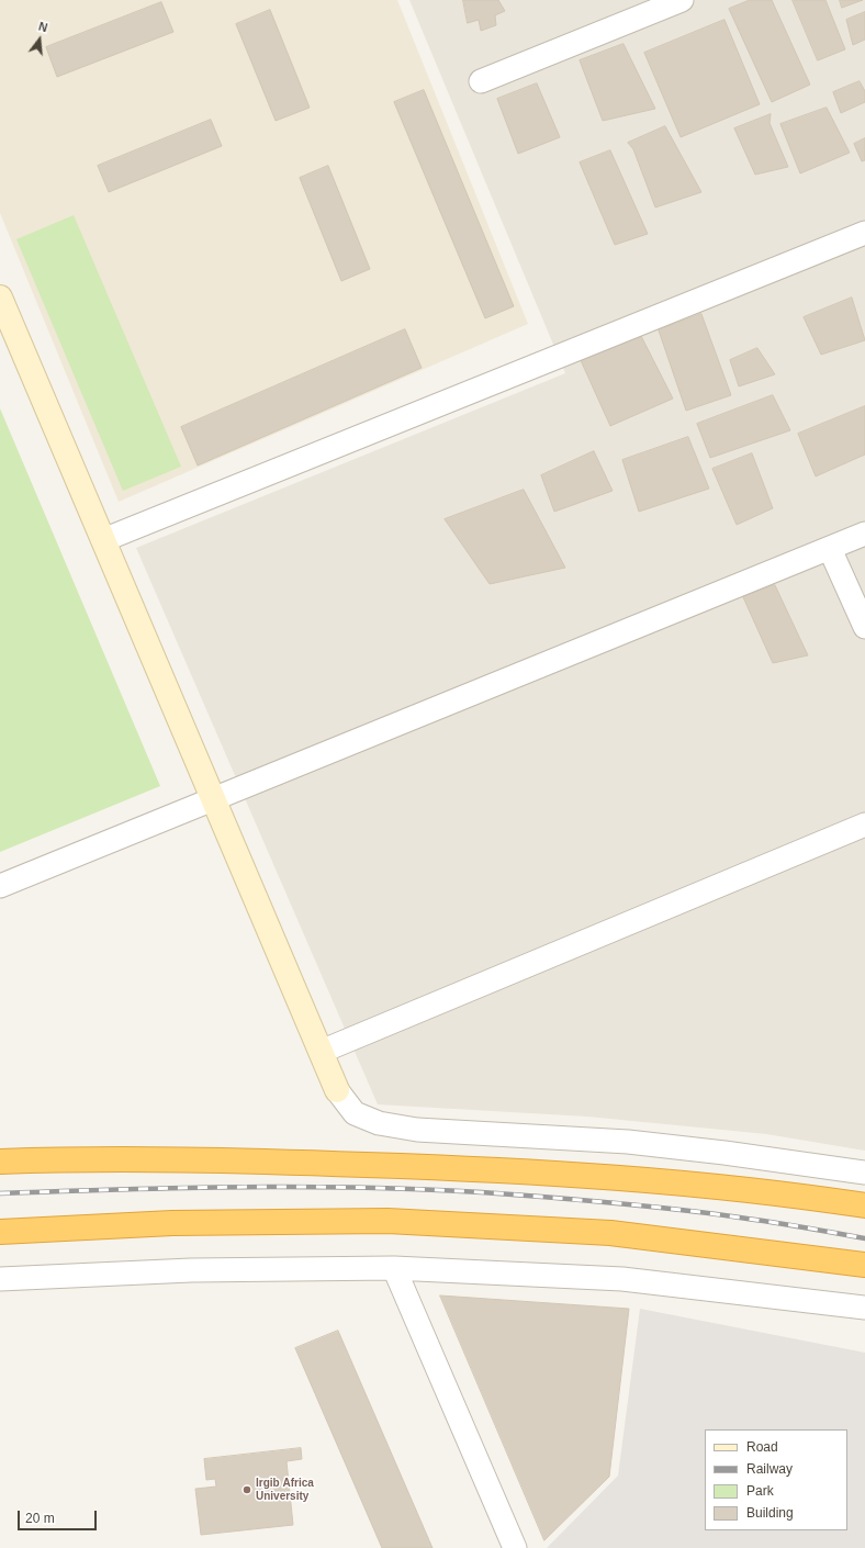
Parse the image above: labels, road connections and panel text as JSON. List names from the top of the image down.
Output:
{
  "places": ["Irgib Africa University"],
  "legend": [
    "Road",
    "Railway",
    "Park",
    "Building"
  ],
  "scale_bar": "20 m",
  "north": "top"
}
